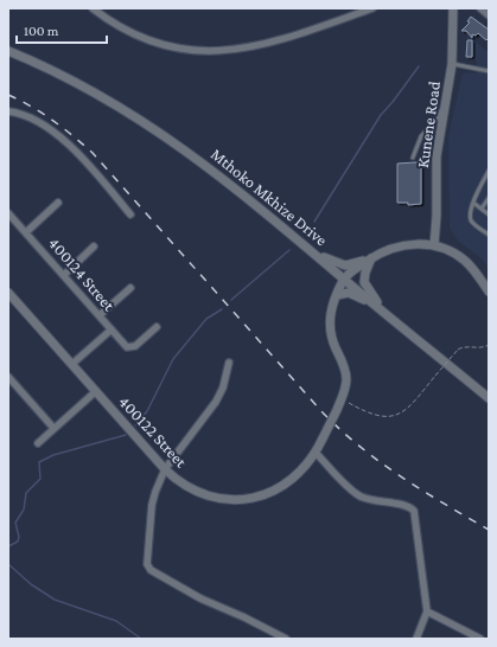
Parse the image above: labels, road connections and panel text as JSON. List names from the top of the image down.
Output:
{
  "streets": {
    "street": [
      "Kunene Road",
      "Mthoko Mkhize Drive",
      "400124 Street",
      "400122 Street"
    ]
  },
  "crossings": [
    ["Mthoko Mkhize Drive", "400122 Street"]
  ],
  "scale_bar": "100 m"
}
